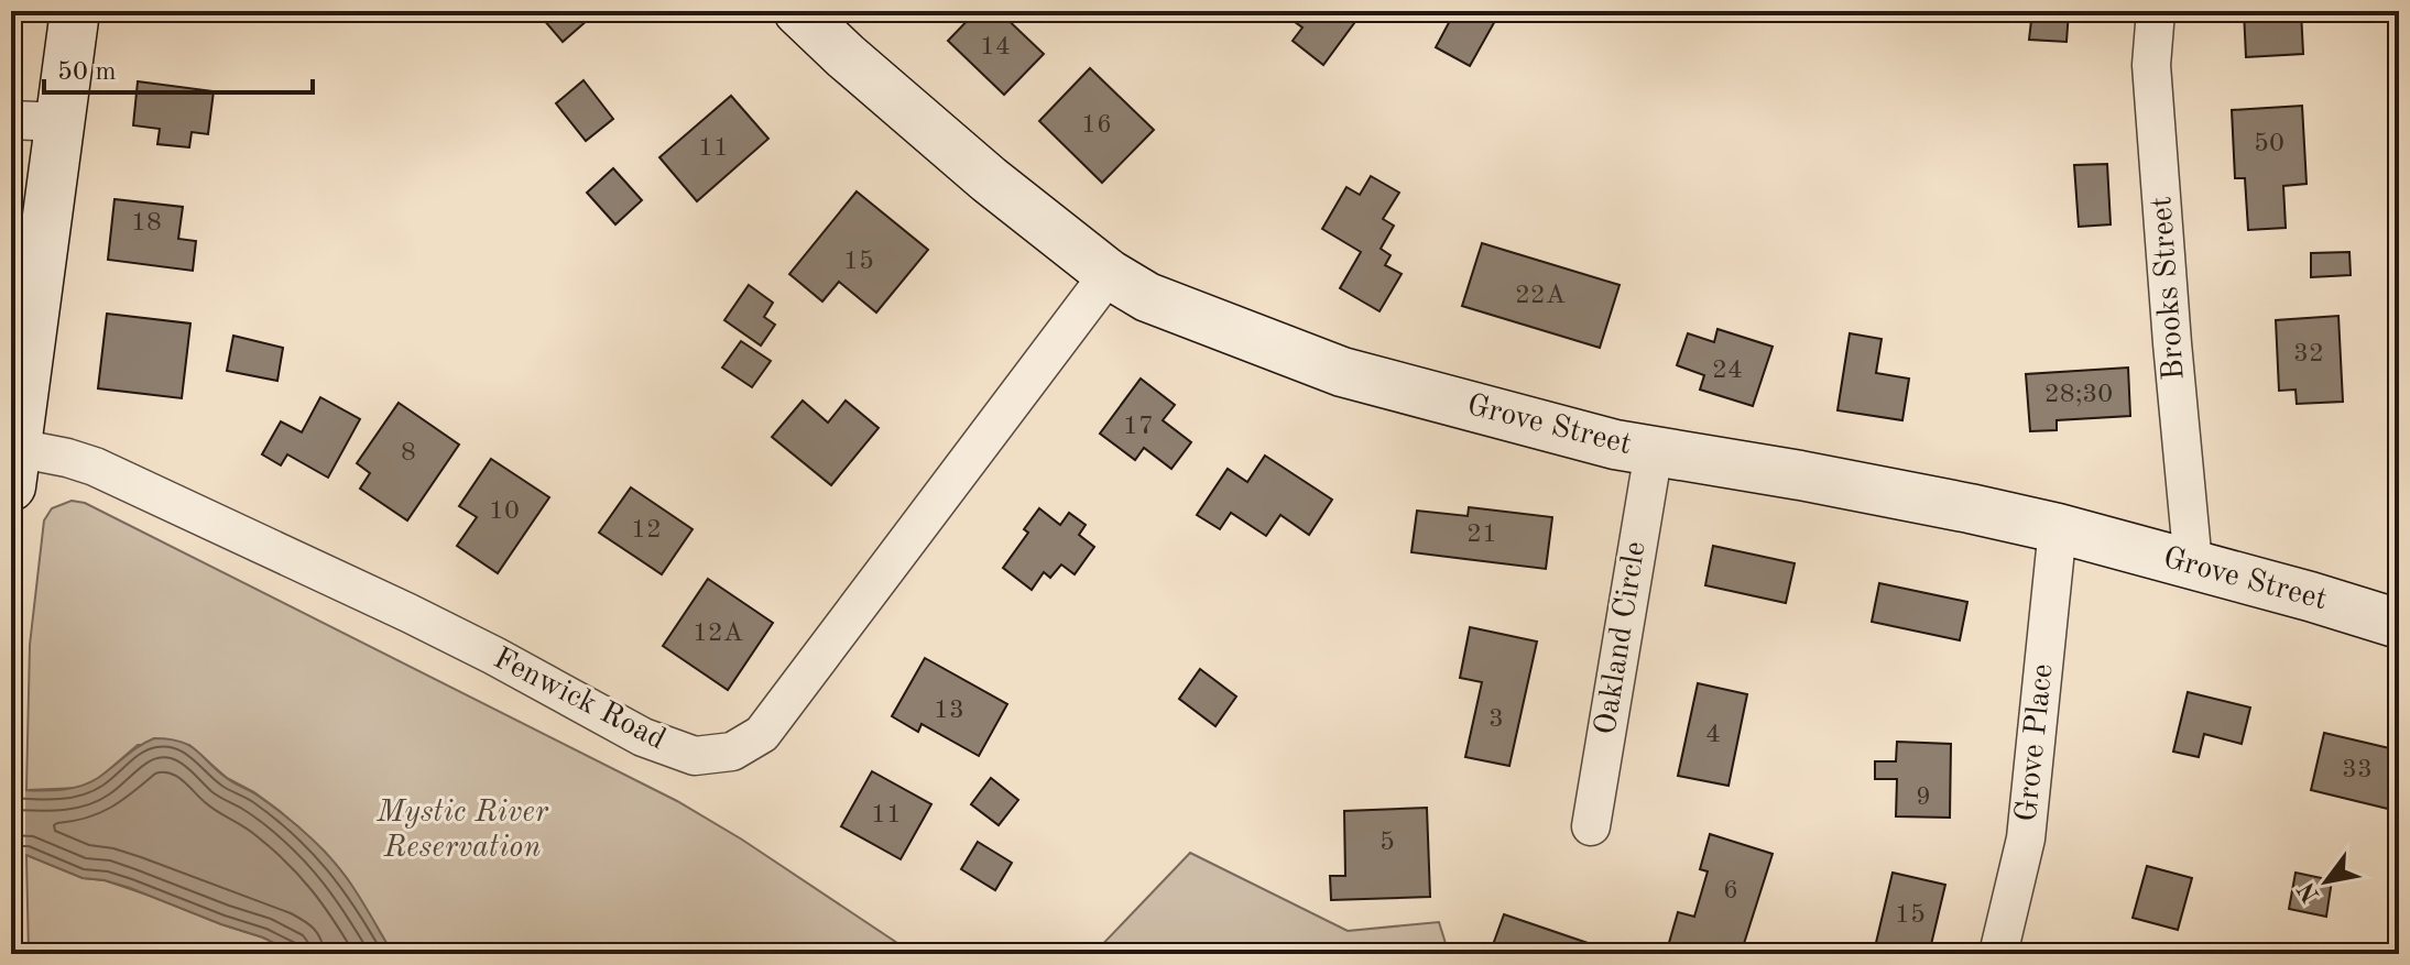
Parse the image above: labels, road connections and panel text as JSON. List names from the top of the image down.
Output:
{
  "streets": {
    "street": [
      "Brooks Street",
      "Grove Street",
      "Oakland Circle",
      "Fenwick Road",
      "Grove Place"
    ]
  },
  "crossings": [
    ["Brooks Street", "Grove Street"],
    ["Grove Street", "Oakland Circle"],
    ["Grove Street", "Fenwick Road"],
    ["Grove Street", "Grove Place"]
  ],
  "parks": ["Mystic River Reservation"],
  "house_numbers": [
    "14",
    "16",
    "50",
    "11",
    "18",
    "15",
    "22A",
    "32",
    "24",
    "28;30",
    "17",
    "8",
    "10",
    "12",
    "21",
    "12A",
    "13",
    "3",
    "4",
    "33",
    "9",
    "11",
    "5",
    "6",
    "15"
  ],
  "scale_bar": "50 m",
  "north": "bottom left"
}
